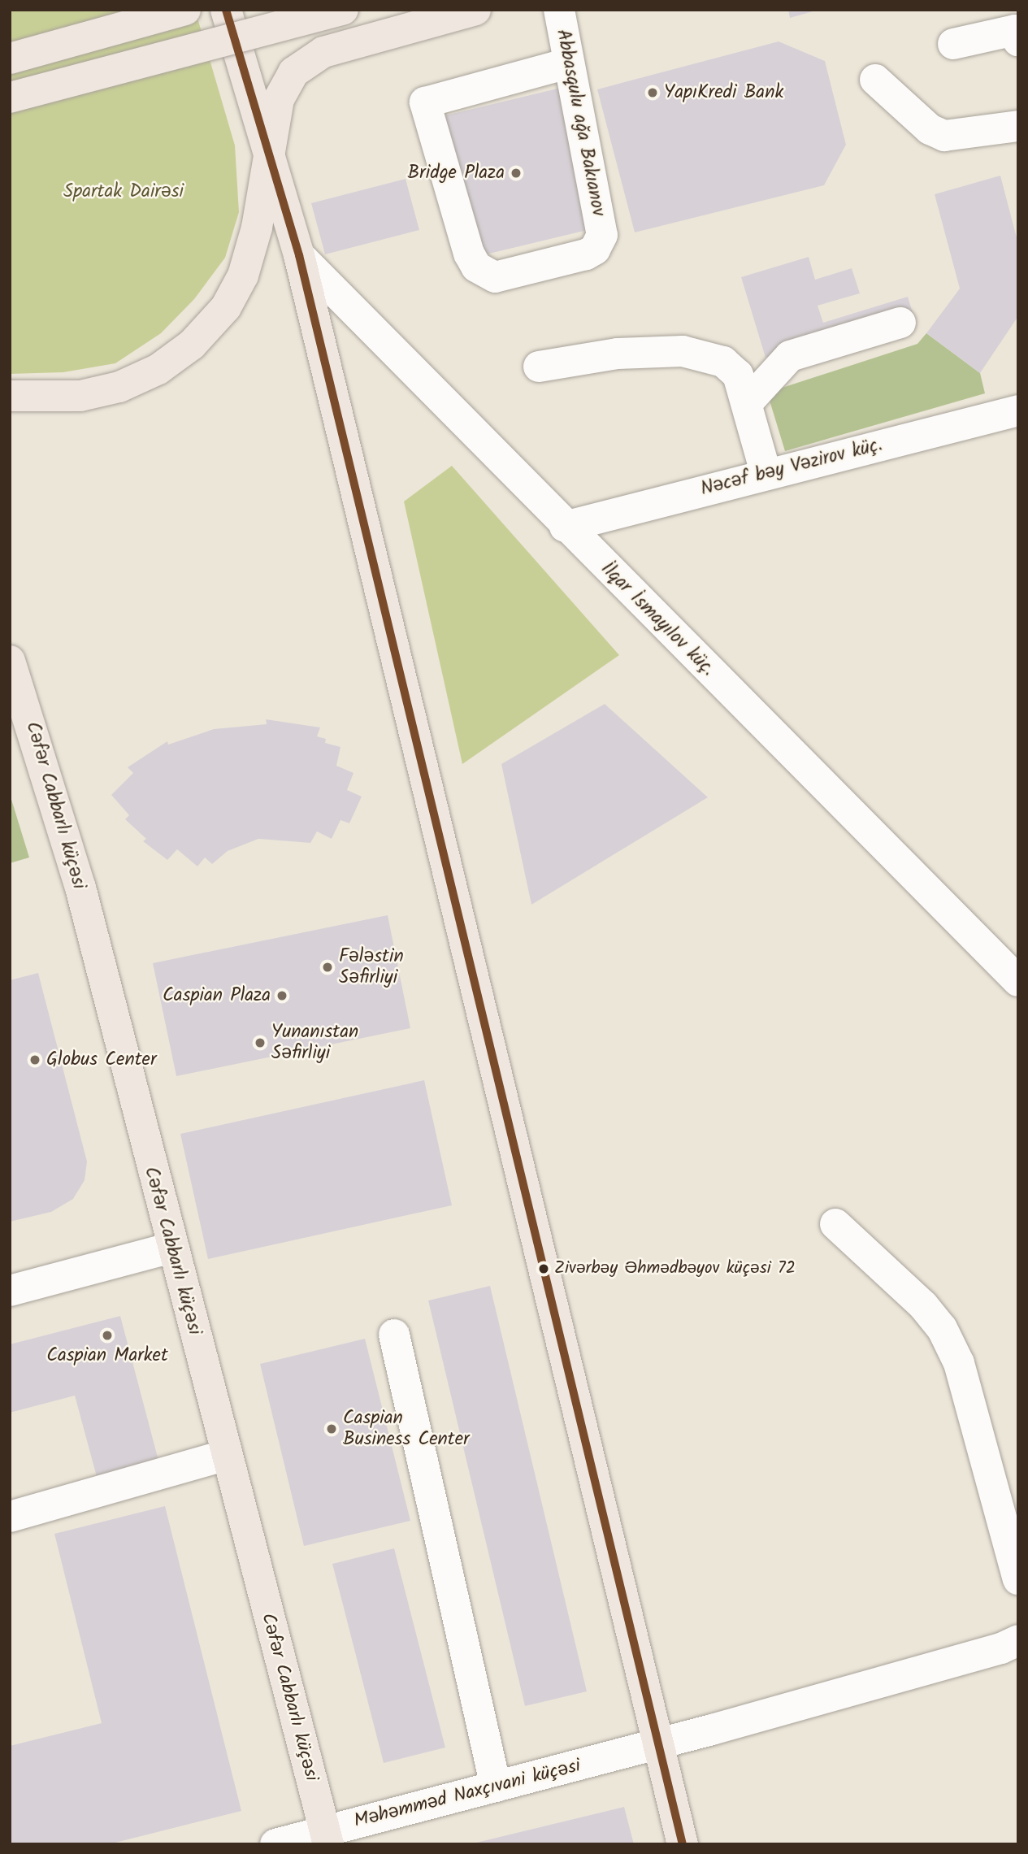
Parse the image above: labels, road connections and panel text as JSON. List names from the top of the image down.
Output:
{
  "streets": {
    "main road": ["Cəfər Cabbarlı küçəsi"],
    "street": [
      "Abbasqulu ağa Bakıanov",
      "Nəcəf bəy Vəzirov küç.",
      "İlqar İsmayılov küç.",
      "Məhəmməd Naxçıvani küçəsi"
    ]
  },
  "crossings": [
    ["Nəcəf bəy Vəzirov küç.", "İlqar İsmayılov küç."],
    ["Cəfər Cabbarlı küçəsi", "Məhəmməd Naxçıvani küçəsi"]
  ],
  "parks": ["Spartak Dairəsi"],
  "places": [
    "YapıKredi Bank",
    "Bridge Plaza",
    "Fələstin Səfirliyi",
    "Caspian Plaza",
    "Yunanıstan Səfirliyi",
    "Globus Center",
    "Zivərbəy Əhmədbəyov küçəsi 72",
    "Caspian Market",
    "Caspian Business Center"
  ]
}
